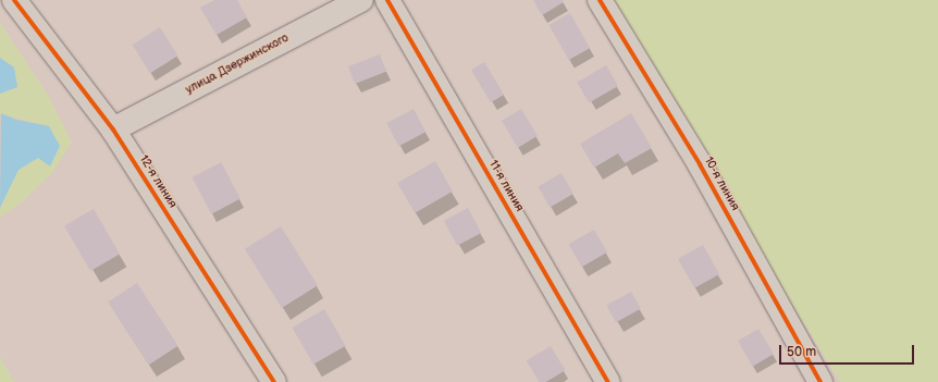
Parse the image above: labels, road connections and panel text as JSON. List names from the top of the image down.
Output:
{
  "streets": {
    "street": [
      "улица Дзержинского",
      "12-я линия",
      "10-я линия",
      "11-я линия"
    ]
  },
  "crossings": [
    ["улица Дзержинского", "12-я линия"]
  ],
  "scale_bar": "50 m"
}
